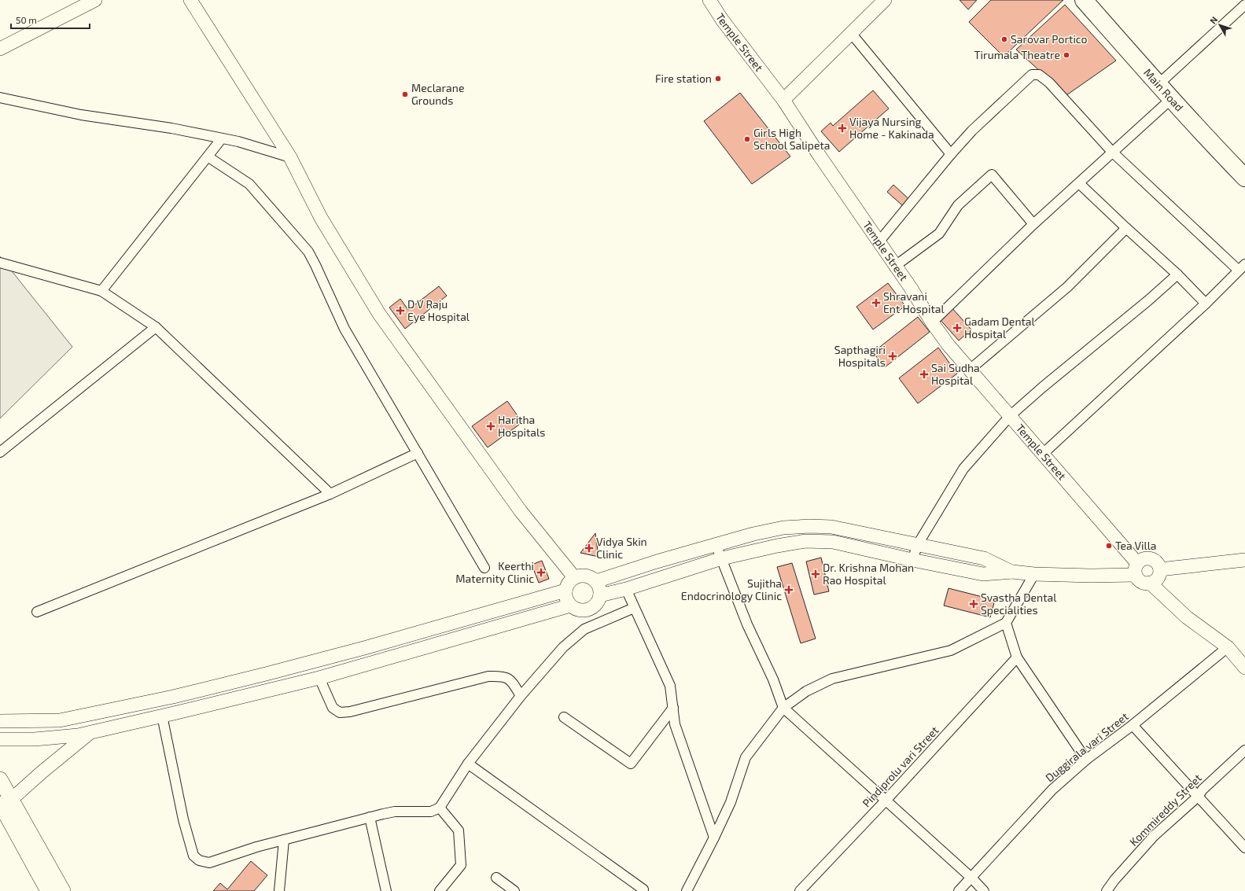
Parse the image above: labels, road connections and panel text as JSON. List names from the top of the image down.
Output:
{
  "streets": {
    "highway": ["Main Road"],
    "street": [
      "Temple Street",
      "Duggirala vari Street",
      "Pindiprolu vari Street",
      "Kommireddy Street"
    ]
  },
  "places": {
    "other": [
      "Sarovar Portico",
      "Tirumala Theatre",
      "Fire station",
      "Meclarane Grounds",
      "Girls High School Salipeta",
      "Tea Villa"
    ],
    "health": [
      "Vijaya Nursing Home - Kakinada",
      "Shravani Ent Hospital",
      "D V Raju Eye Hospital",
      "Gadam Dental Hospital",
      "Sapthagiri Hospitals",
      "Sai Sudha Hospital",
      "Haritha Hospitals",
      "Vidya Skin Clinic",
      "Keerthi Maternity Clinic",
      "Dr. Krishna Mohan Rao Hospital",
      "Sujitha Endocrinology Clinic",
      "Svastha Dental Specialities"
    ]
  },
  "scale_bar": "50 m",
  "north": "top left"
}
